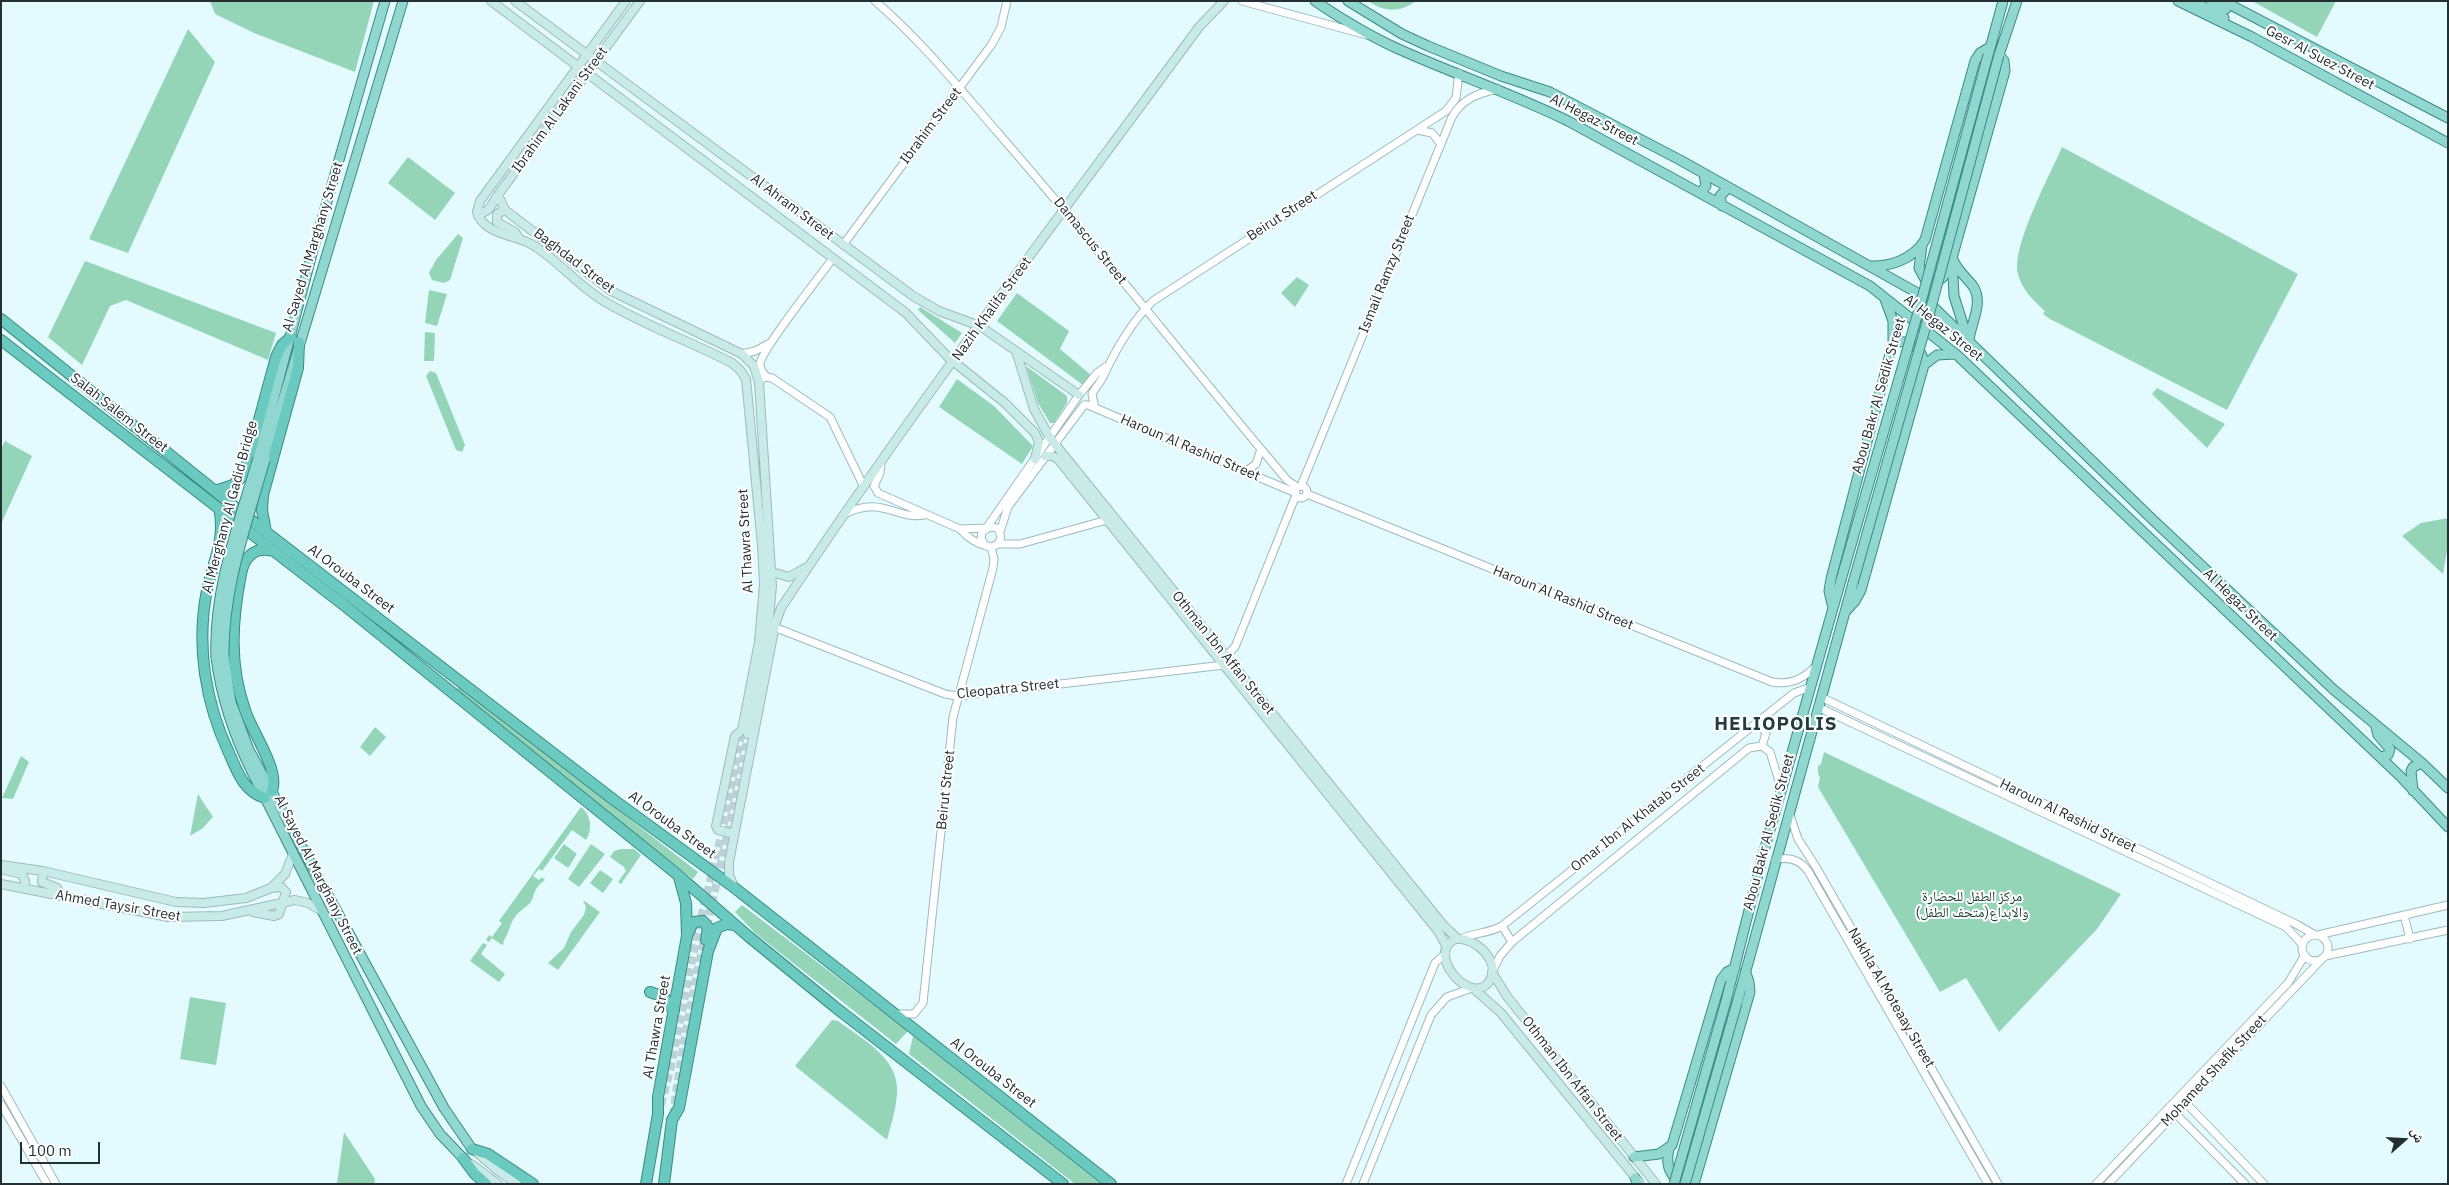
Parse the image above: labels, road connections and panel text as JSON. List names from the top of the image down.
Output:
{
  "streets": {
    "highway": [
      "Al Sayed Al Marghany Street",
      "Salah Salem Street",
      "Al Thawra Street",
      "Al Orouba Street"
    ],
    "main road": [
      "Gesr Al Suez Street",
      "Ibrahim Al Lakani Street",
      "Al Hegaz Street",
      "Al Ahram Street",
      "Baghdad Street",
      "Nazih Khalifa Street",
      "Abou Bakr Al Sedik Street",
      "Al Merghany Al Gadid Bridge",
      "Othman Ibn Affan Street",
      "Ahmed Taysir Street"
    ],
    "street": [
      "Ibrahim Street",
      "Beirut Street",
      "Damascus Street",
      "Ismail Ramzy Street",
      "Haroun Al Rashid Street",
      "Cleopatra Street",
      "Omar Ibn Al Khatab Street",
      "Nakhla Al Moteaay Street",
      "Mohamed Shafik Street"
    ]
  },
  "crossings": [
    ["Ibrahim Al Lakani Street", "Al Ahram Street"],
    ["Ibrahim Al Lakani Street", "Baghdad Street"],
    ["Al Hegaz Street", "Beirut Street"],
    ["Al Hegaz Street", "Ismail Ramzy Street"],
    ["Al Hegaz Street", "Abou Bakr Al Sedik Street"],
    ["Ibrahim Street", "Al Ahram Street"],
    ["Ibrahim Street", "Damascus Street"],
    ["Al Ahram Street", "Beirut Street"],
    ["Al Ahram Street", "Nazih Khalifa Street"],
    ["Al Ahram Street", "Othman Ibn Affan Street"],
    ["Beirut Street", "Damascus Street"],
    ["Beirut Street", "Haroun Al Rashid Street"],
    ["Beirut Street", "Al Orouba Street"],
    ["Beirut Street", "Othman Ibn Affan Street"],
    ["Beirut Street", "Cleopatra Street"],
    ["Damascus Street", "Ismail Ramzy Street"],
    ["Damascus Street", "Nazih Khalifa Street"],
    ["Damascus Street", "Haroun Al Rashid Street"],
    ["Al Sayed Al Marghany Street", "Salah Salem Street"],
    ["Al Sayed Al Marghany Street", "Al Merghany Al Gadid Bridge"],
    ["Al Sayed Al Marghany Street", "Al Orouba Street"],
    ["Al Sayed Al Marghany Street", "Ahmed Taysir Street"],
    ["Baghdad Street", "Al Thawra Street"],
    ["Ismail Ramzy Street", "Haroun Al Rashid Street"],
    ["Ismail Ramzy Street", "Othman Ibn Affan Street"],
    ["Nazih Khalifa Street", "Al Thawra Street"],
    ["Nazih Khalifa Street", "Cleopatra Street"],
    ["Abou Bakr Al Sedik Street", "Haroun Al Rashid Street"],
    ["Abou Bakr Al Sedik Street", "Omar Ibn Al Khatab Street"],
    ["Abou Bakr Al Sedik Street", "Nakhla Al Moteaay Street"],
    ["Salah Salem Street", "Al Orouba Street"],
    ["Haroun Al Rashid Street", "Mohamed Shafik Street"],
    ["Al Thawra Street", "Al Orouba Street"],
    ["Al Thawra Street", "Cleopatra Street"],
    ["Othman Ibn Affan Street", "Cleopatra Street"],
    ["Othman Ibn Affan Street", "Omar Ibn Al Khatab Street"]
  ],
  "districts": ["HELIOPOLIS"],
  "parks": ["مركز الطفل للحضارة والابداع(متحف الطفل)"],
  "scale_bar": "100 m",
  "north": "right"
}
